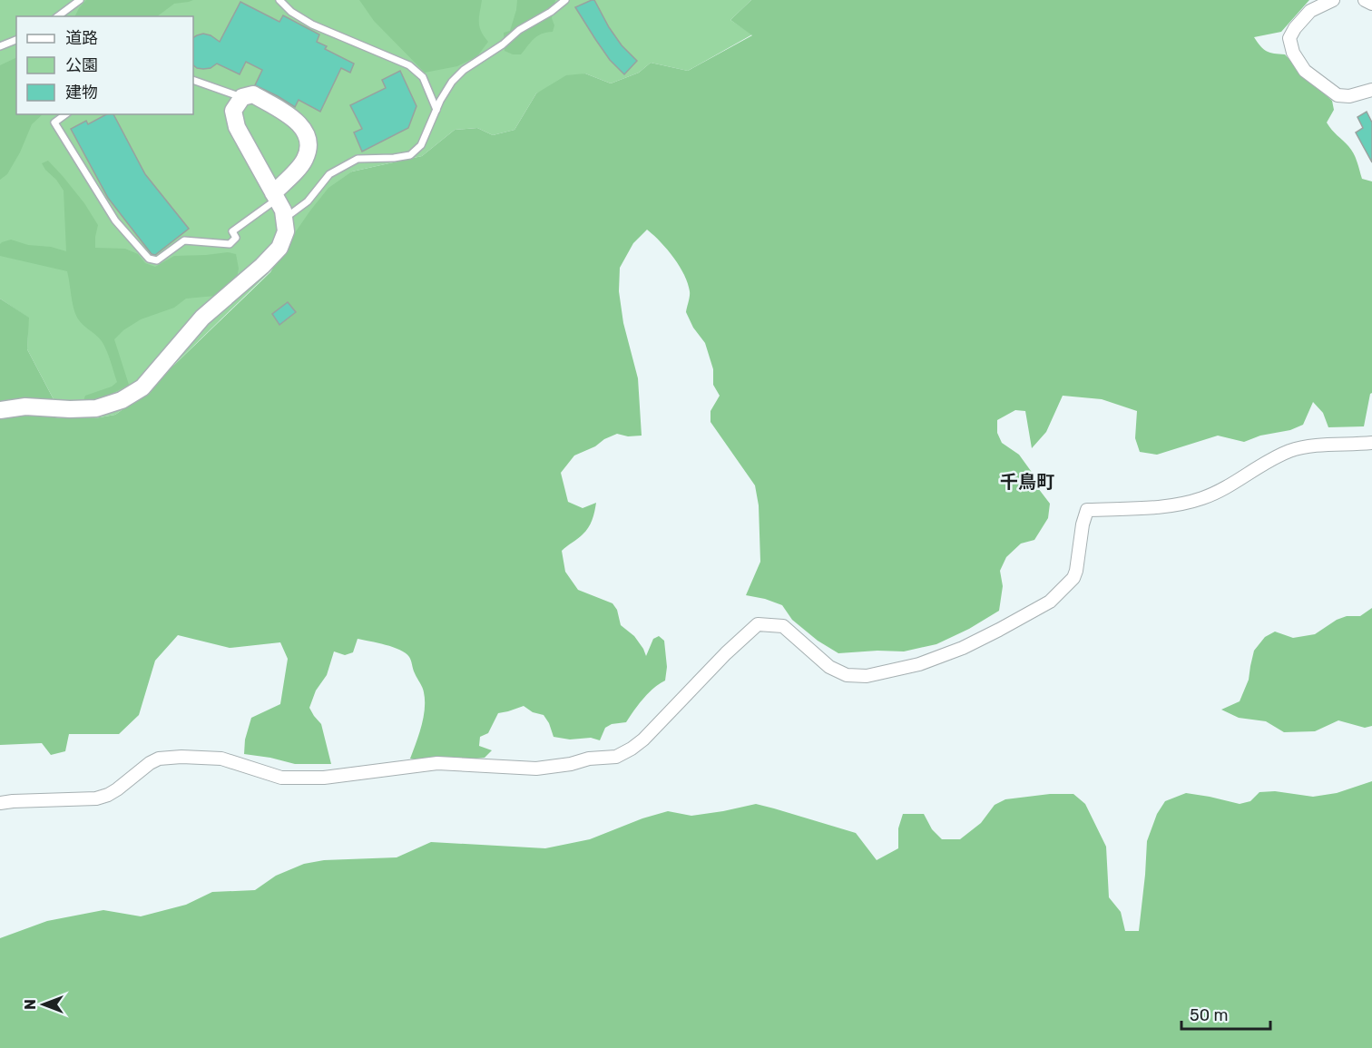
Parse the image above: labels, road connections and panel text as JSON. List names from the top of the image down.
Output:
{
  "districts": ["千鳥町"],
  "legend": ["道路", "公園", "建物"],
  "scale_bar": "50 m",
  "north": "left"
}
